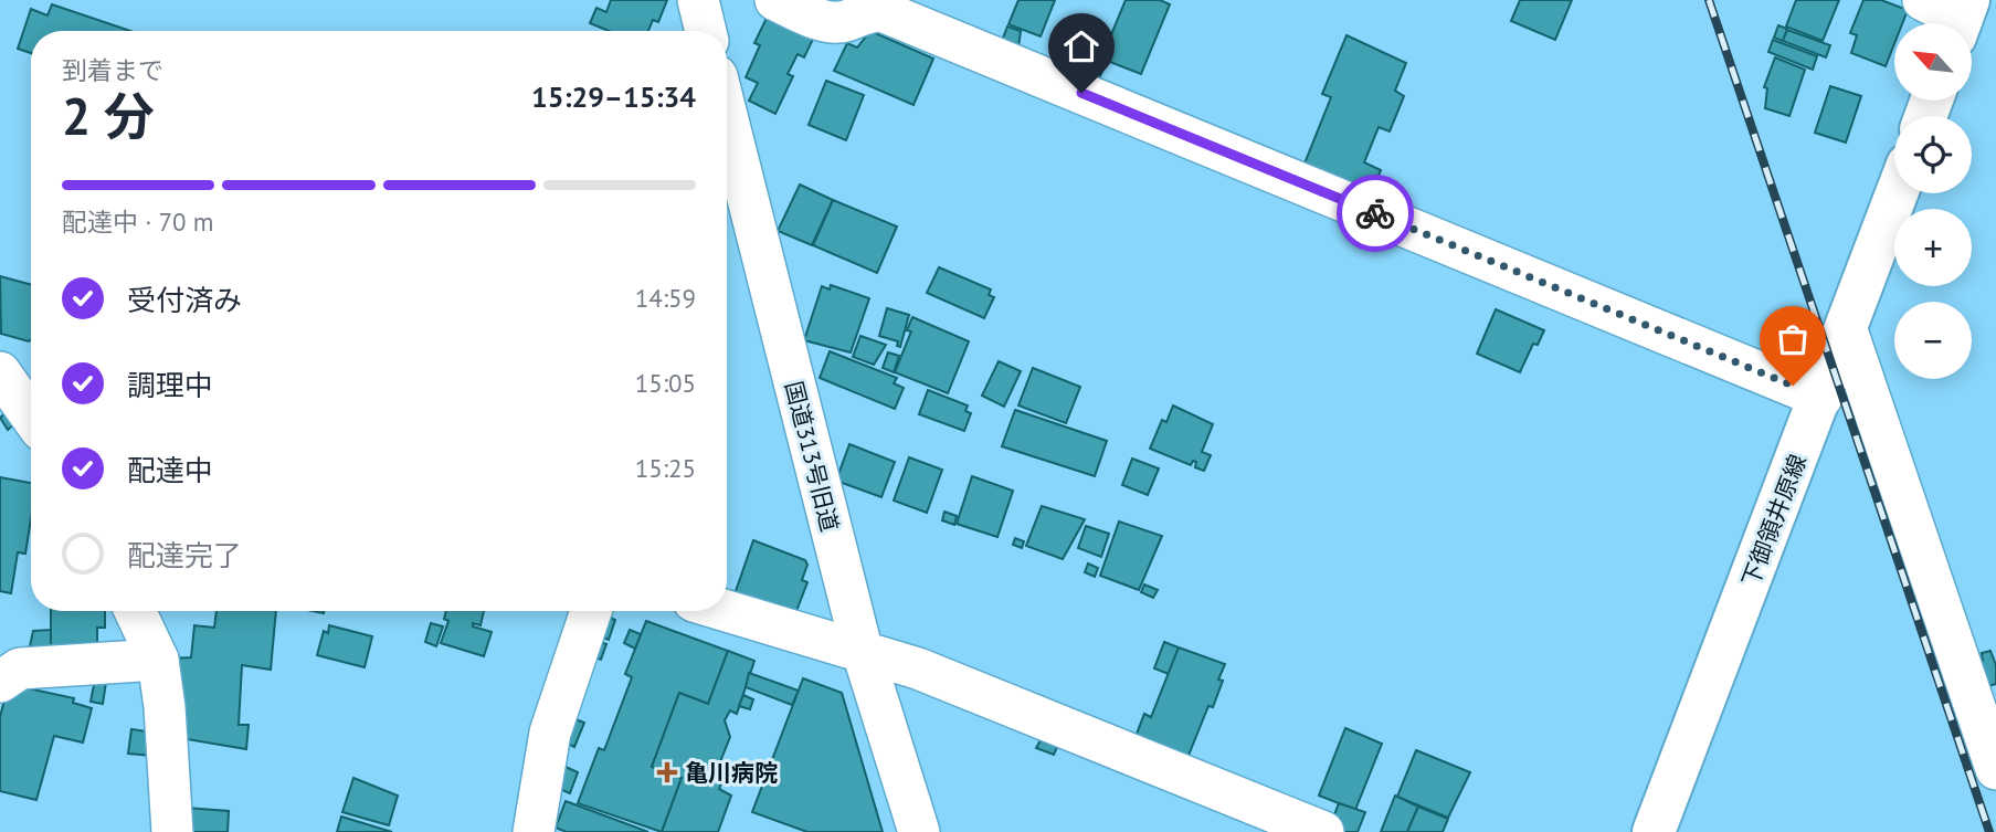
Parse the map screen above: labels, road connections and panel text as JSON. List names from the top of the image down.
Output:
{
  "streets": {
    "main road": ["下御領井原線"],
    "street": ["国道313号旧道"]
  },
  "places": {
    "health": ["亀川病院"]
  },
  "north": "top left",
  "page": {
    "map_buttons": ["+", "−"],
    "heading": ["2 分", "到着まで", "15:29–15:34"],
    "bar": "配達中 · 70 m",
    "list": [
      ["受付済み", "14:59"],
      ["調理中", "15:05"],
      ["配達中", "15:25"],
      "配達完了"
    ]
  }
}
